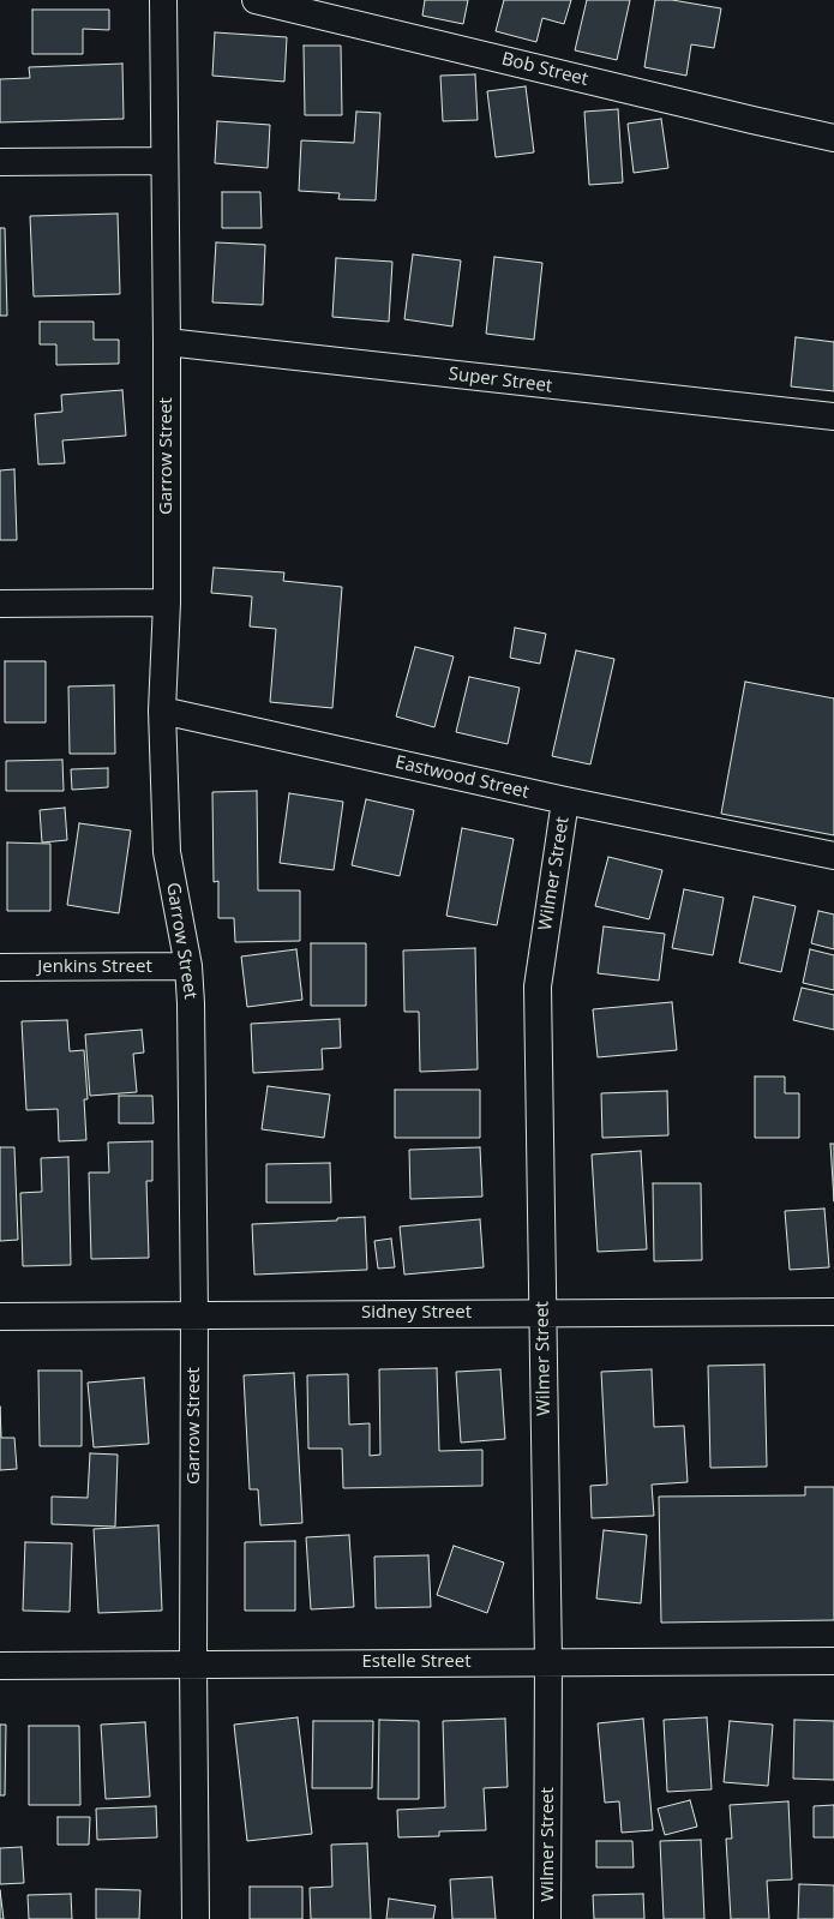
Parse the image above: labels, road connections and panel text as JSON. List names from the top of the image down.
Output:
{
  "streets": {
    "street": [
      "Bob Street",
      "Super Street",
      "Garrow Street",
      "Eastwood Street",
      "Wilmer Street",
      "Jenkins Street",
      "Sidney Street",
      "Estelle Street"
    ]
  },
  "crossings": [
    ["Super Street", "Garrow Street"],
    ["Garrow Street", "Eastwood Street"],
    ["Garrow Street", "Jenkins Street"],
    ["Garrow Street", "Sidney Street"],
    ["Garrow Street", "Estelle Street"],
    ["Eastwood Street", "Wilmer Street"],
    ["Wilmer Street", "Sidney Street"],
    ["Wilmer Street", "Estelle Street"]
  ]
}
